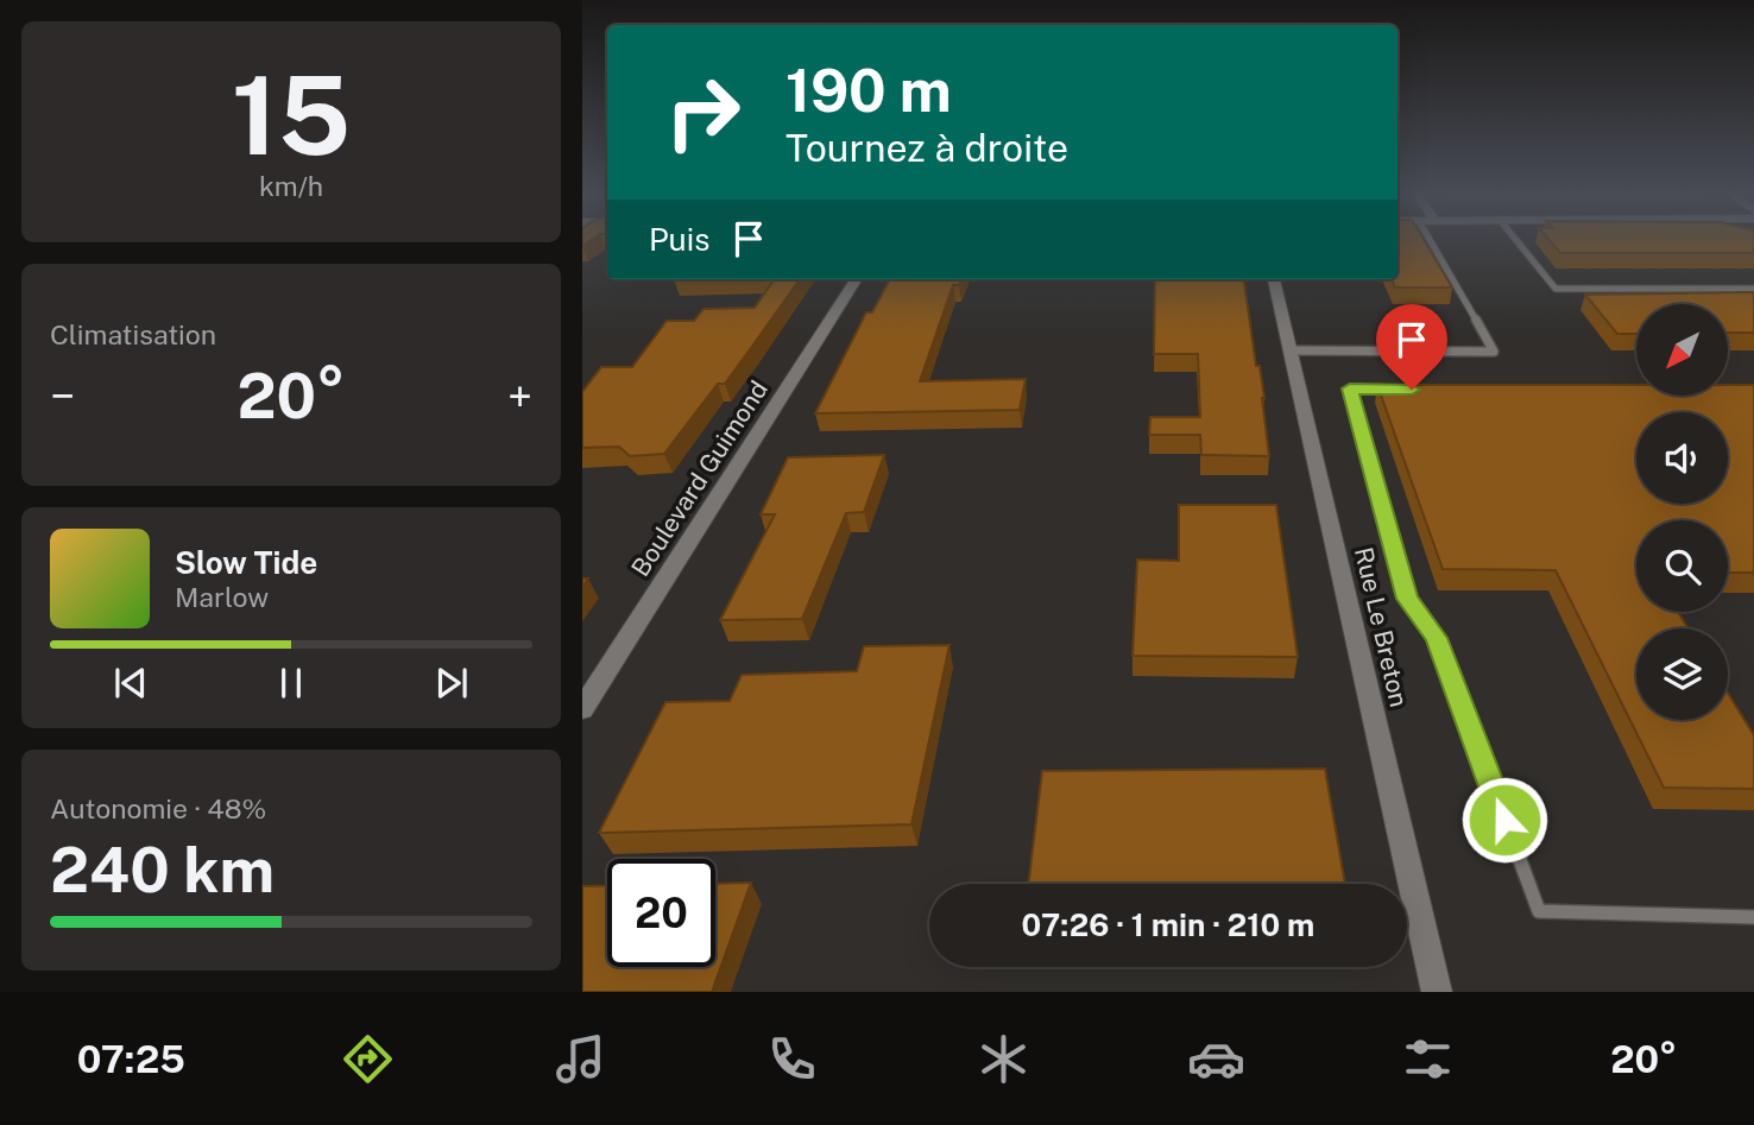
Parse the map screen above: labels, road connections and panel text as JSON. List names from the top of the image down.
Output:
{
  "streets": {
    "street": ["Boulevard Guimond", "Rue Le Breton"]
  },
  "north": "bottom left",
  "page": {
    "tile": [
      ["15", "km/h"],
      "Climatisation",
      ["Autonomie · 48%", "240 km"]
    ],
    "turn": ["190 m", "Tournez à droite"],
    "then": "Puis",
    "heat": ["−", "20°", "+"],
    "song": ["Slow Tide", "Marlow"],
    "limit": "20",
    "trip": "07:26 · 1 min · 210 m",
    "tabs": ["07:25", "20°"]
  }
}
